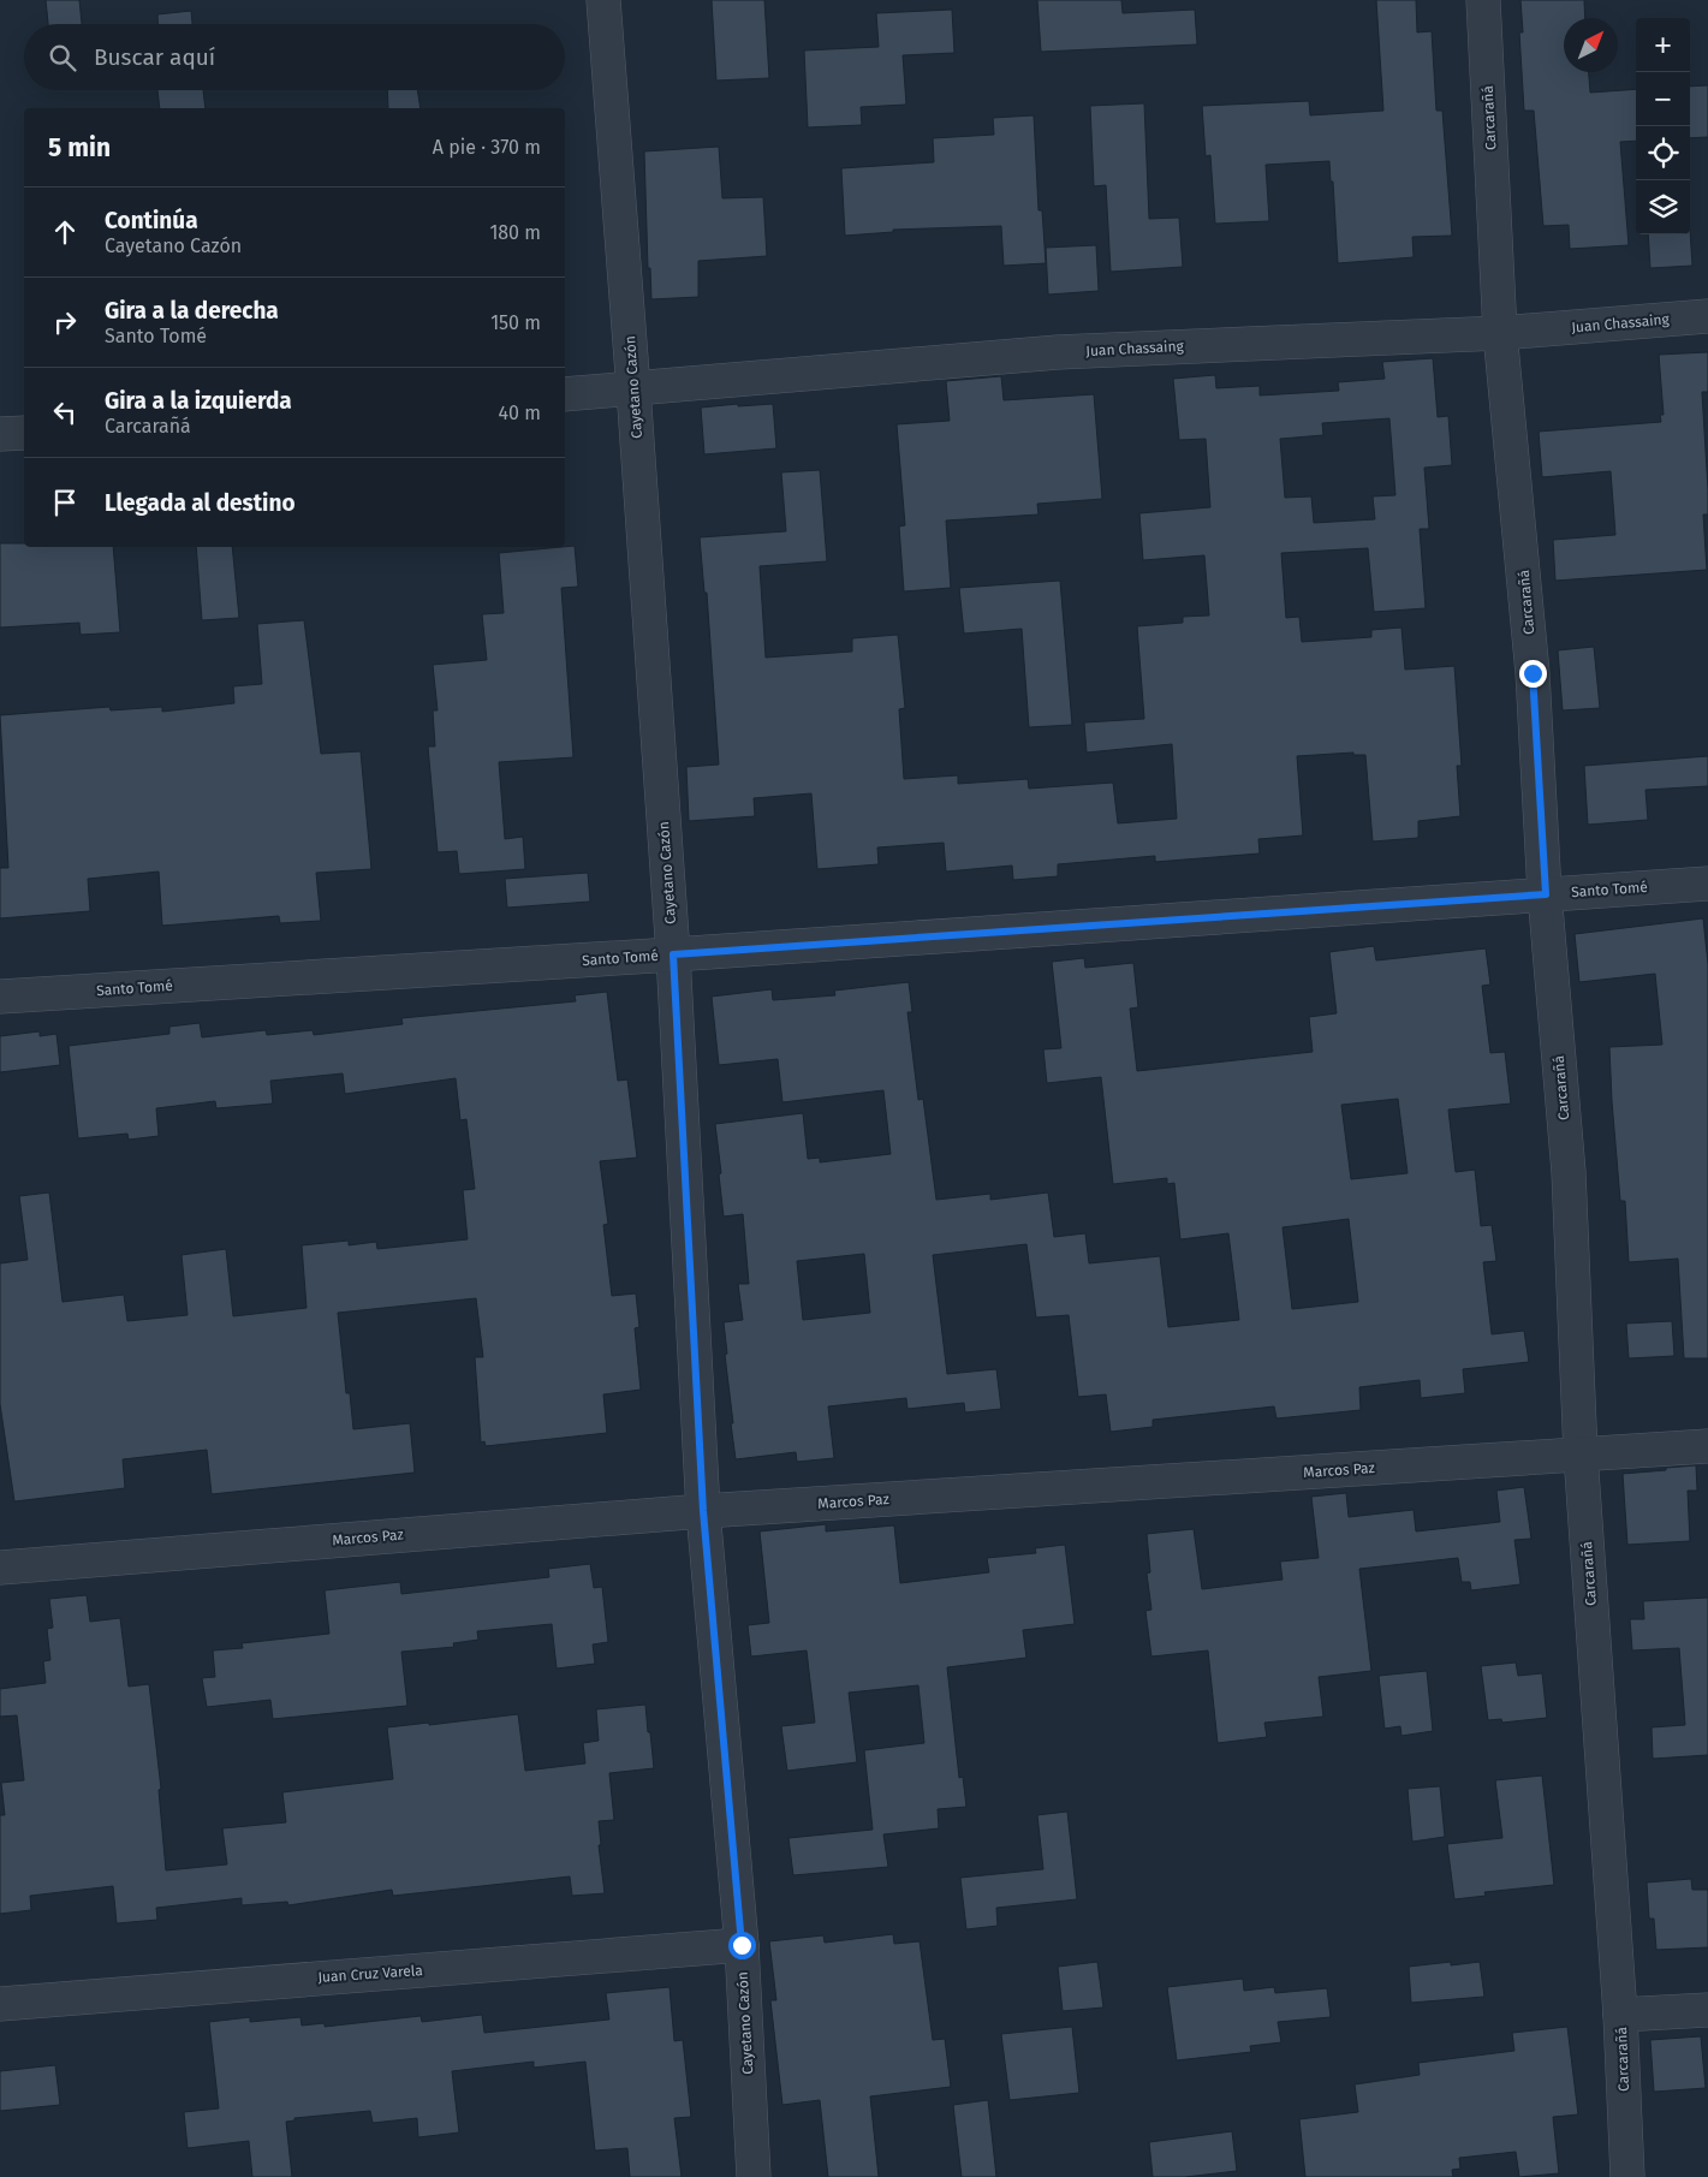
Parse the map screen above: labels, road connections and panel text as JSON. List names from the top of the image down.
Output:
{
  "streets": {
    "street": [
      "Carcarañá",
      "Juan Chassaing",
      "Cayetano Cazón",
      "Santo Tomé",
      "Marcos Paz",
      "Juan Cruz Varela"
    ]
  },
  "crossings": [
    ["Carcarañá", "Juan Chassaing"],
    ["Carcarañá", "Santo Tomé"],
    ["Carcarañá", "Marcos Paz"],
    ["Juan Chassaing", "Cayetano Cazón"],
    ["Cayetano Cazón", "Santo Tomé"],
    ["Cayetano Cazón", "Marcos Paz"],
    ["Cayetano Cazón", "Juan Cruz Varela"]
  ],
  "north": "top right",
  "page": {
    "map_buttons": ["+", "−"],
    "search": "Buscar aquí",
    "heading": ["5 min", "A pie · 370 m"],
    "list": [
      ["Continúa", "Cayetano Cazón", "180 m"],
      ["Gira a la derecha", "Santo Tomé", "150 m"],
      ["Gira a la izquierda", "Carcarañá", "40 m"],
      "Llegada al destino"
    ]
  }
}
